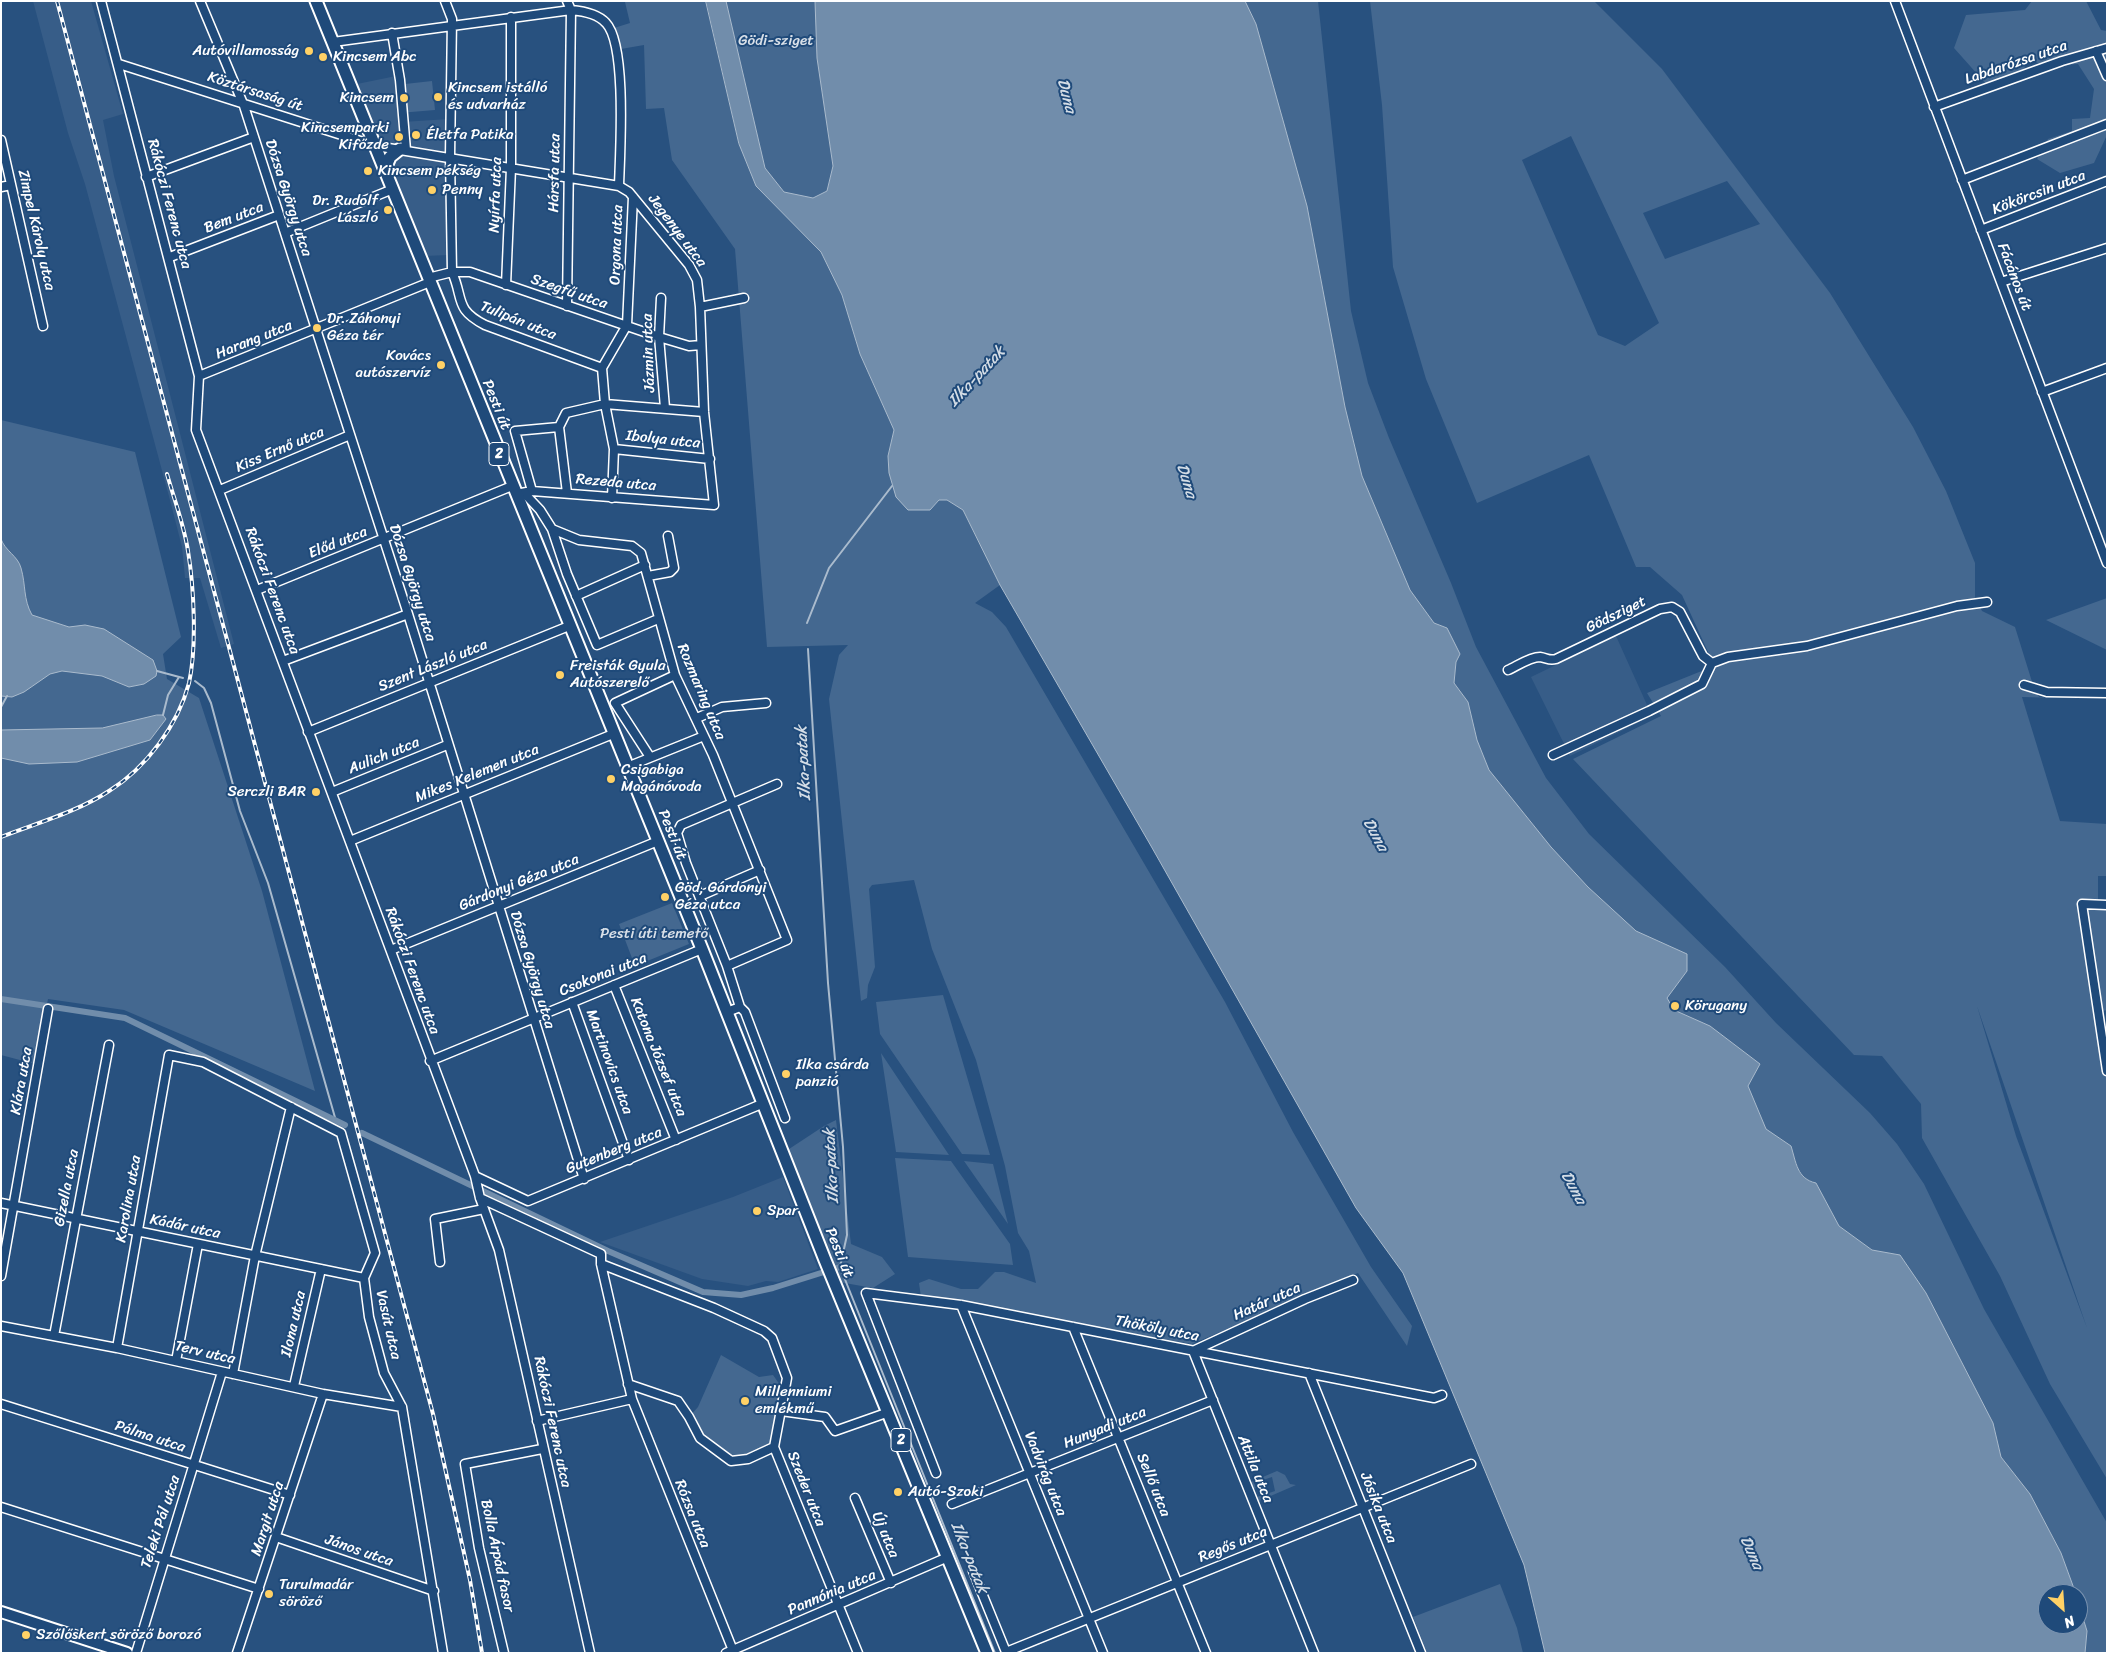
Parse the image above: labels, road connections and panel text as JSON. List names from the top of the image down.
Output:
{
  "streets": {
    "main road": ["Pesti út", "2"],
    "street": [
      "Labdarózsa utca",
      "Köztársaság út",
      "Hársfa utca",
      "Kökörcsin utca",
      "Nyírfa utca",
      "Dózsa György utca",
      "Rákóczi Ferenc utca",
      "Bem utca",
      "Zimpel Károly utca",
      "Jegenye utca",
      "Orgona utca",
      "Fácános út",
      "Szegfű utca",
      "Tulipán utca",
      "Harang utca",
      "Jázmin utca",
      "Ibolya utca",
      "Kiss Ernő utca",
      "Rezeda utca",
      "Előd utca",
      "Gödsziget",
      "Szent László utca",
      "Rozmaring utca",
      "Aulich utca",
      "Mikes Kelemen utca",
      "Gárdonyi Géza utca",
      "Csokonai utca",
      "Katona József utca",
      "Martinovics utca",
      "Klára utca",
      "Gutenberg utca",
      "Gizella utca",
      "Karolina utca",
      "Kádár utca",
      "Határ utca",
      "Ilona utca",
      "Vasút utca",
      "Thököly utca",
      "Terv utca",
      "Hunyadi utca",
      "Pálma utca",
      "Attila utca",
      "Vadvirág utca",
      "Sellő utca",
      "Szeder utca",
      "Jósika utca",
      "Rózsa utca",
      "Margit utca",
      "Teleki Pál utca",
      "Új utca",
      "Regős utca",
      "János utca",
      "Bolla Árpád fasor",
      "Pannónia utca"
    ]
  },
  "crossings": [
    ["Labdarózsa utca", "Fácános út"],
    ["Köztársaság út", "Hársfa utca"],
    ["Köztársaság út", "Nyírfa utca"],
    ["Köztársaság út", "Dózsa György utca"],
    ["Köztársaság út", "Rákóczi Ferenc utca"],
    ["Köztársaság út", "Jegenye utca"],
    ["Köztársaság út", "Tulipán utca"],
    ["Köztársaság út", "Pesti út"],
    ["Hársfa utca", "Szegfű utca"],
    ["Kökörcsin utca", "Fácános út"],
    ["Nyírfa utca", "Szegfű utca"],
    ["Dózsa György utca", "Bem utca"],
    ["Dózsa György utca", "Harang utca"],
    ["Dózsa György utca", "Kiss Ernő utca"],
    ["Dózsa György utca", "Előd utca"],
    ["Dózsa György utca", "Szent László utca"],
    ["Dózsa György utca", "Aulich utca"],
    ["Dózsa György utca", "Mikes Kelemen utca"],
    ["Dózsa György utca", "Gárdonyi Géza utca"],
    ["Dózsa György utca", "Csokonai utca"],
    ["Dózsa György utca", "Gutenberg utca"],
    ["Rákóczi Ferenc utca", "Bem utca"],
    ["Rákóczi Ferenc utca", "Harang utca"],
    ["Rákóczi Ferenc utca", "Kiss Ernő utca"],
    ["Rákóczi Ferenc utca", "Előd utca"],
    ["Rákóczi Ferenc utca", "Szent László utca"],
    ["Rákóczi Ferenc utca", "Aulich utca"],
    ["Rákóczi Ferenc utca", "Mikes Kelemen utca"],
    ["Rákóczi Ferenc utca", "Gárdonyi Géza utca"],
    ["Rákóczi Ferenc utca", "Csokonai utca"],
    ["Rákóczi Ferenc utca", "Gutenberg utca"],
    ["Rákóczi Ferenc utca", "Bolla Árpád fasor"],
    ["Jegenye utca", "Orgona utca"],
    ["Jegenye utca", "Szegfű utca"],
    ["Jegenye utca", "Ibolya utca"],
    ["Jegenye utca", "Rezeda utca"],
    ["Orgona utca", "Szegfű utca"],
    ["Szegfű utca", "Tulipán utca"],
    ["Szegfű utca", "Harang utca"],
    ["Szegfű utca", "Jázmin utca"],
    ["Szegfű utca", "Pesti út"],
    ["Harang utca", "Pesti út"],
    ["Pesti út", "Rezeda utca"],
    ["Pesti út", "Előd utca"],
    ["Pesti út", "Szent László utca"],
    ["Pesti út", "Mikes Kelemen utca"],
    ["Pesti út", "Gárdonyi Géza utca"],
    ["Pesti út", "Csokonai utca"],
    ["Pesti út", "Gutenberg utca"],
    ["Pesti út", "Pannónia utca"],
    ["Rezeda utca", "Előd utca"],
    ["Csokonai utca", "Katona József utca"],
    ["Csokonai utca", "Martinovics utca"],
    ["Katona József utca", "Gutenberg utca"],
    ["Martinovics utca", "Gutenberg utca"],
    ["Klára utca", "Kádár utca"],
    ["Gizella utca", "Kádár utca"],
    ["Gizella utca", "Terv utca"],
    ["Karolina utca", "Kádár utca"],
    ["Karolina utca", "Vasút utca"],
    ["Karolina utca", "Terv utca"],
    ["Kádár utca", "Ilona utca"],
    ["Kádár utca", "Vasút utca"],
    ["Határ utca", "Thököly utca"],
    ["Határ utca", "Attila utca"],
    ["Ilona utca", "Terv utca"],
    ["Vasút utca", "Terv utca"],
    ["Vasút utca", "János utca"],
    ["Thököly utca", "Attila utca"],
    ["Thököly utca", "Vadvirág utca"],
    ["Thököly utca", "Sellő utca"],
    ["Thököly utca", "Jósika utca"],
    ["Terv utca", "Margit utca"],
    ["Terv utca", "Teleki Pál utca"],
    ["Hunyadi utca", "Attila utca"],
    ["Hunyadi utca", "Vadvirág utca"],
    ["Hunyadi utca", "Sellő utca"],
    ["Pálma utca", "Margit utca"],
    ["Pálma utca", "Teleki Pál utca"],
    ["Attila utca", "Regős utca"],
    ["Vadvirág utca", "Regős utca"],
    ["Sellő utca", "Regős utca"],
    ["Szeder utca", "Rózsa utca"],
    ["Szeder utca", "Pannónia utca"],
    ["Jósika utca", "Regős utca"],
    ["Rózsa utca", "Pannónia utca"],
    ["Margit utca", "János utca"],
    ["Új utca", "Pannónia utca"]
  ],
  "water": ["Duna", "Ilka-patak"],
  "parks": ["Gödi-sziget", "Pesti úti temető"],
  "places": [
    "Autóvillamosság",
    "Kincsem Abc",
    "Kincsem istálló és udvarház",
    "Kincsem",
    "Életfa Patika",
    "Kincsemparki Kifőzde",
    "Kincsem pékség",
    "Penny",
    "Dr. Rudolf László",
    "Dr. Záhonyi Géza tér",
    "Kovács autószervíz",
    "Freisták Gyula Autószerelő",
    "Csigabiga Magánóvoda",
    "Serczli BAR",
    "Göd, Gárdonyi Géza utca",
    "Körugany",
    "Ilka csárda panzió",
    "Spar",
    "Millenniumi emlékmű",
    "Autó-Szoki",
    "Turulmadár söröző",
    "Szőlőskert söröző borozó"
  ],
  "north": "bottom right"
}
